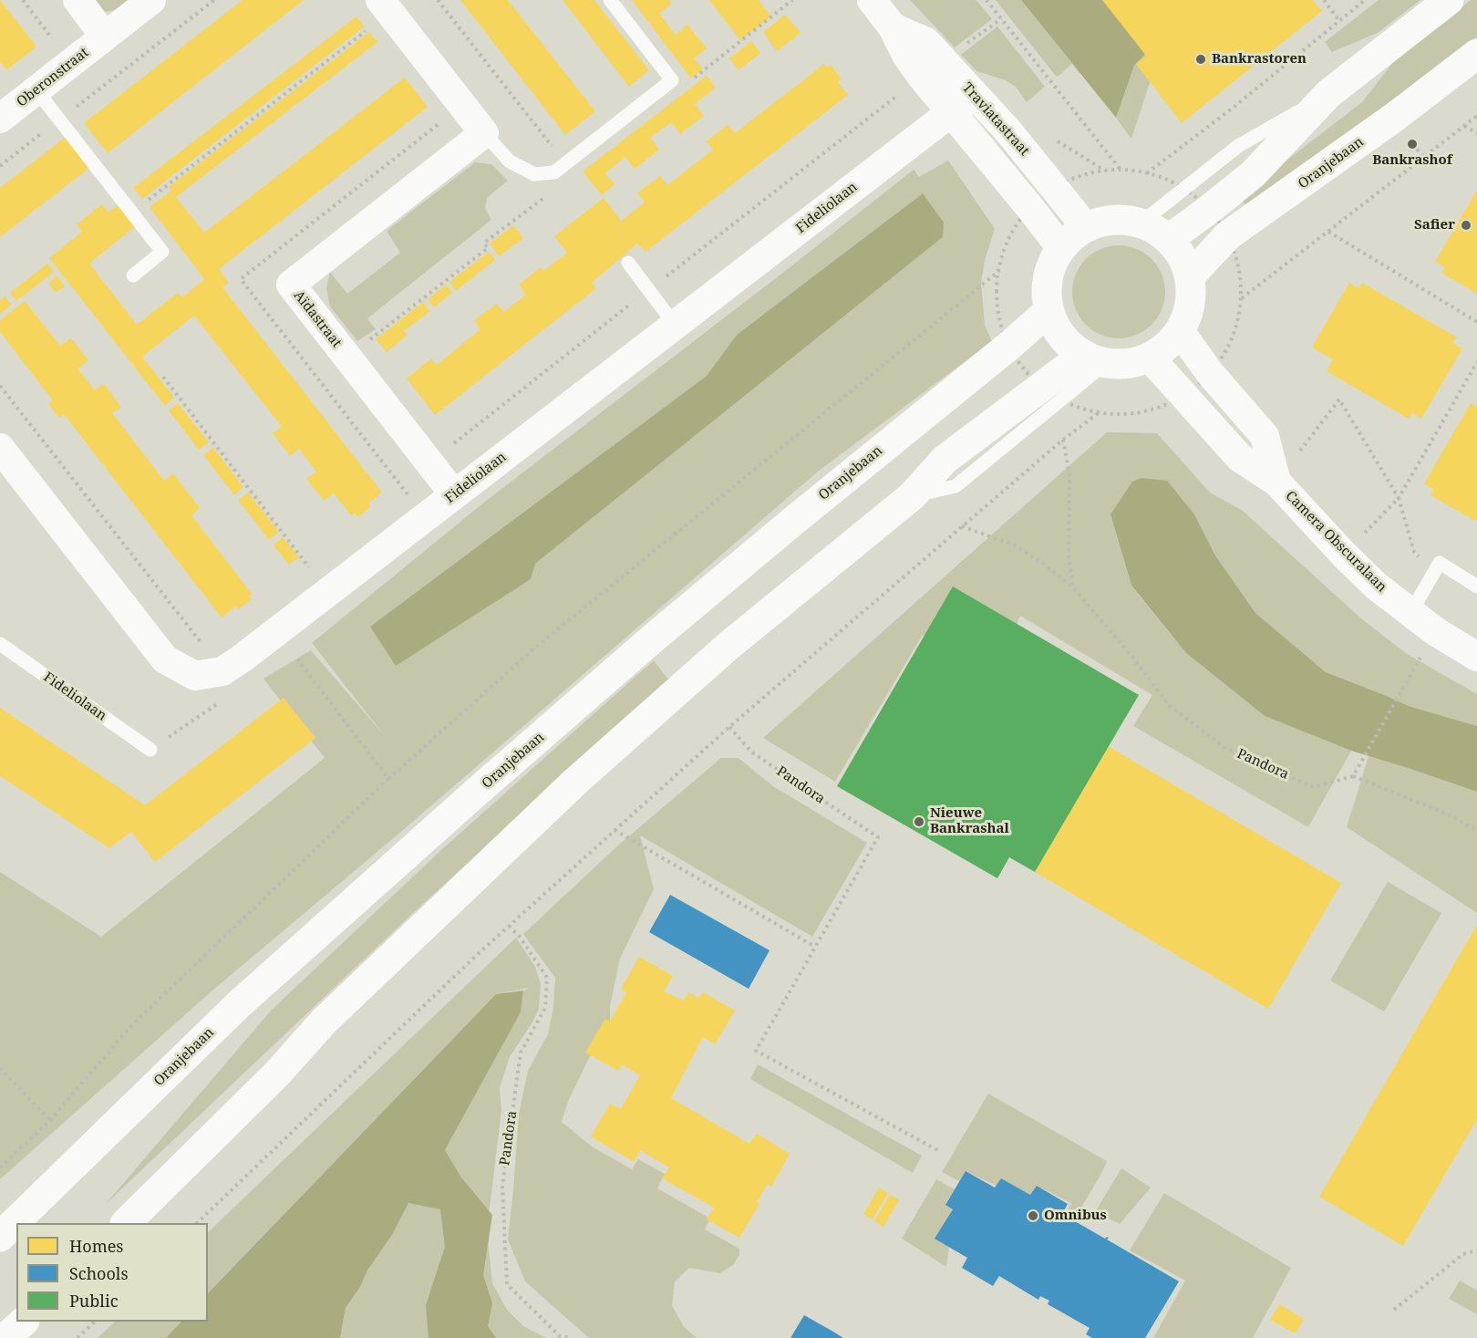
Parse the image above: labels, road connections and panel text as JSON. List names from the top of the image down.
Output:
{
  "streets": {
    "main road": ["Oranjebaan"],
    "street": [
      "Oberonstraat",
      "Traviatastraat",
      "Fideliolaan",
      "Aïdastraat",
      "Camera Obscuralaan"
    ],
    "path": ["Pandora"]
  },
  "crossings": [
    ["Traviatastraat", "Oranjebaan"],
    ["Traviatastraat", "Fideliolaan"],
    ["Traviatastraat", "Camera Obscuralaan"],
    ["Oranjebaan", "Camera Obscuralaan"],
    ["Fideliolaan", "Aïdastraat"]
  ],
  "places": [
    "Bankrastoren",
    "Bankrashof",
    "Safier",
    "Nieuwe Bankrashal",
    "Omnibus"
  ],
  "legend": ["Homes", "Schools", "Public"]
}
